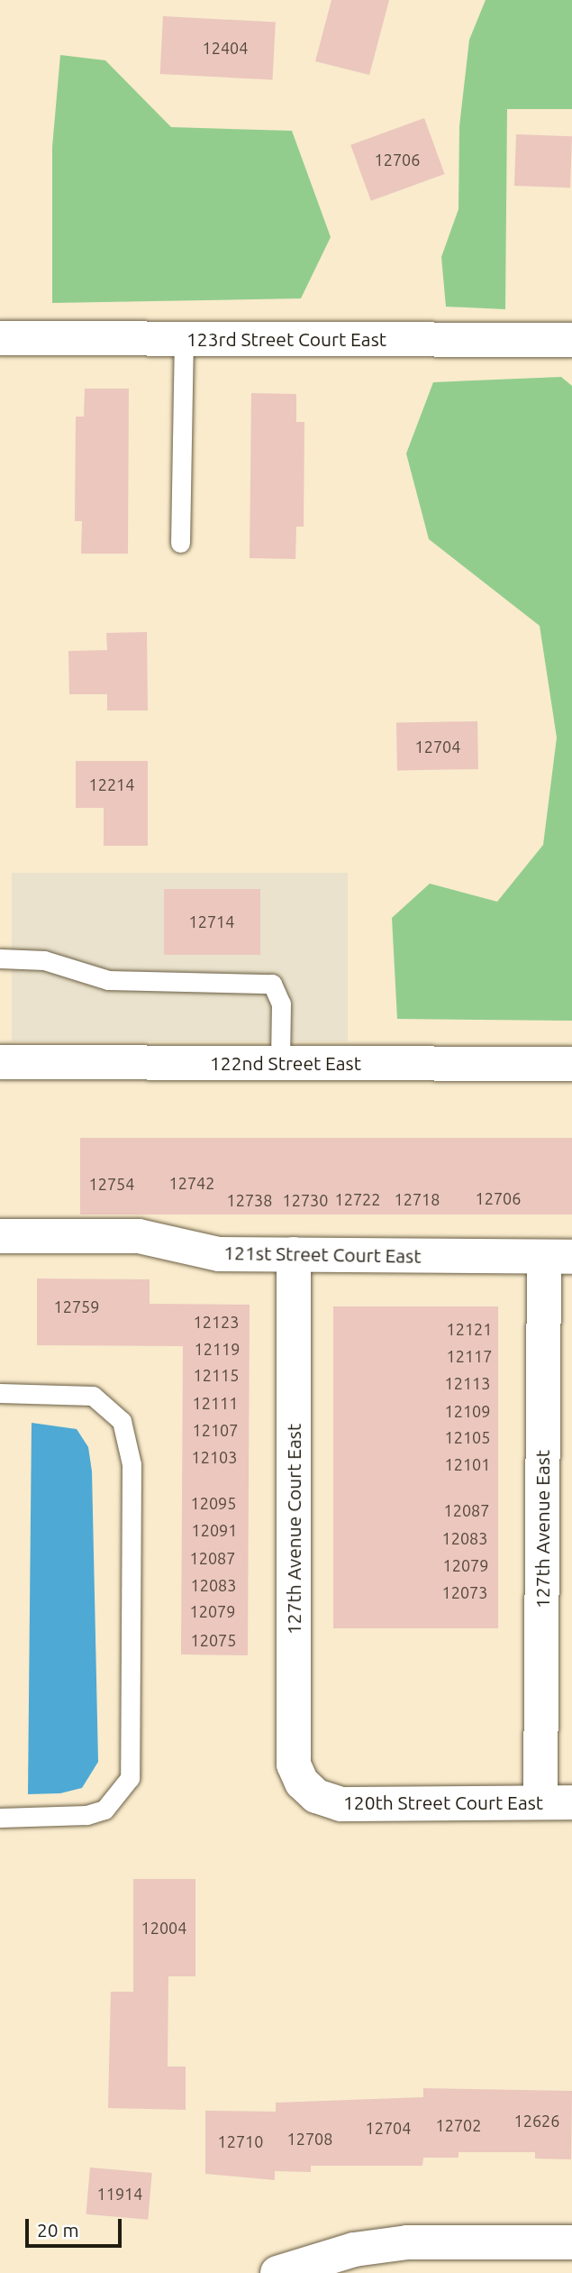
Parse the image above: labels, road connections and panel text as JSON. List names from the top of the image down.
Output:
{
  "streets": {
    "street": [
      "123rd Street Court East",
      "122nd Street East",
      "121st Street Court East",
      "127th Avenue Court East",
      "127th Avenue East",
      "120th Street Court East"
    ]
  },
  "crossings": [
    ["121st Street Court East", "127th Avenue Court East"],
    ["121st Street Court East", "127th Avenue East"],
    ["127th Avenue Court East", "120th Street Court East"],
    ["127th Avenue East", "120th Street Court East"]
  ],
  "house_numbers": [
    "12404",
    "12706",
    "12704",
    "12214",
    "12714",
    "12742",
    "12754",
    "12706",
    "12722",
    "12718",
    "12738",
    "12730",
    "12759",
    "12123",
    "12121",
    "12119",
    "12117",
    "12115",
    "12113",
    "12111",
    "12109",
    "12107",
    "12105",
    "12103",
    "12101",
    "12095",
    "12087",
    "12091",
    "12083",
    "12087",
    "12079",
    "12083",
    "12073",
    "12079",
    "12075",
    "12004",
    "12626",
    "12702",
    "12704",
    "12708",
    "12710",
    "11914"
  ],
  "scale_bar": "20 m"
}
